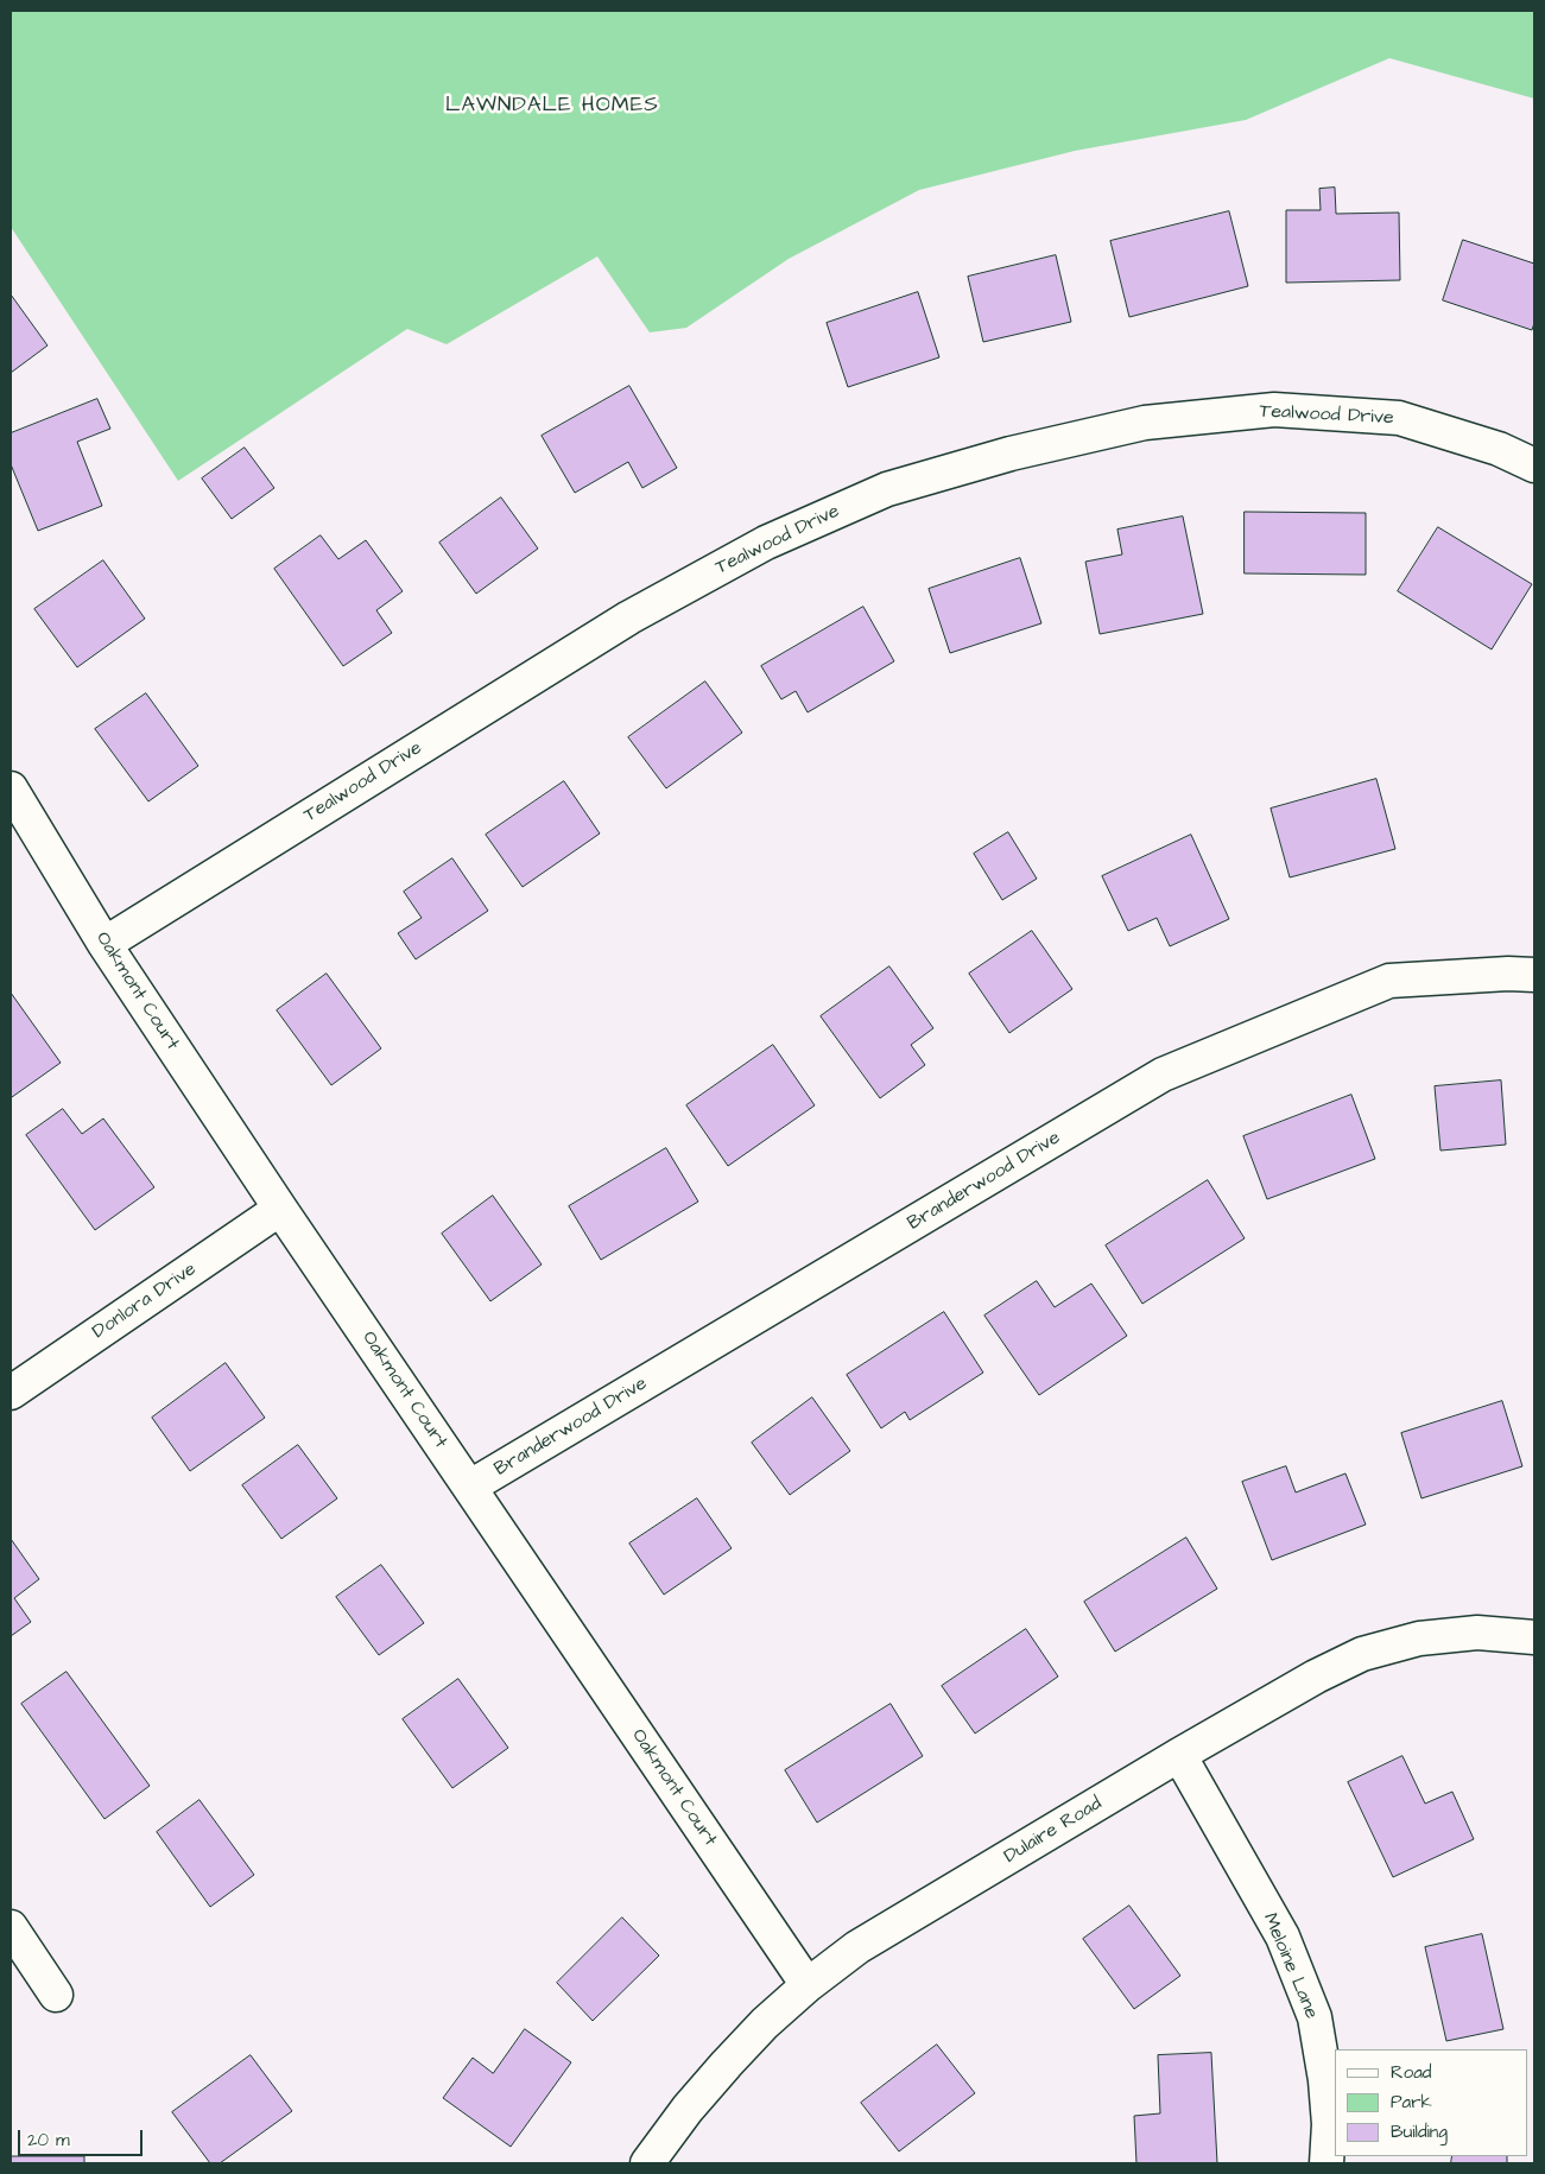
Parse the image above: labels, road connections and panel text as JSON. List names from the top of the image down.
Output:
{
  "streets": {
    "street": [
      "Tealwood Drive",
      "Oakmont Court",
      "Branderwood Drive",
      "Donlora Drive",
      "Dulaire Road",
      "Meloine Lane"
    ]
  },
  "crossings": [
    ["Tealwood Drive", "Oakmont Court"],
    ["Oakmont Court", "Branderwood Drive"],
    ["Oakmont Court", "Donlora Drive"],
    ["Oakmont Court", "Dulaire Road"],
    ["Dulaire Road", "Meloine Lane"]
  ],
  "districts": ["LAWNDALE HOMES"],
  "legend": ["Road", "Park", "Building"],
  "scale_bar": "20 m"
}
